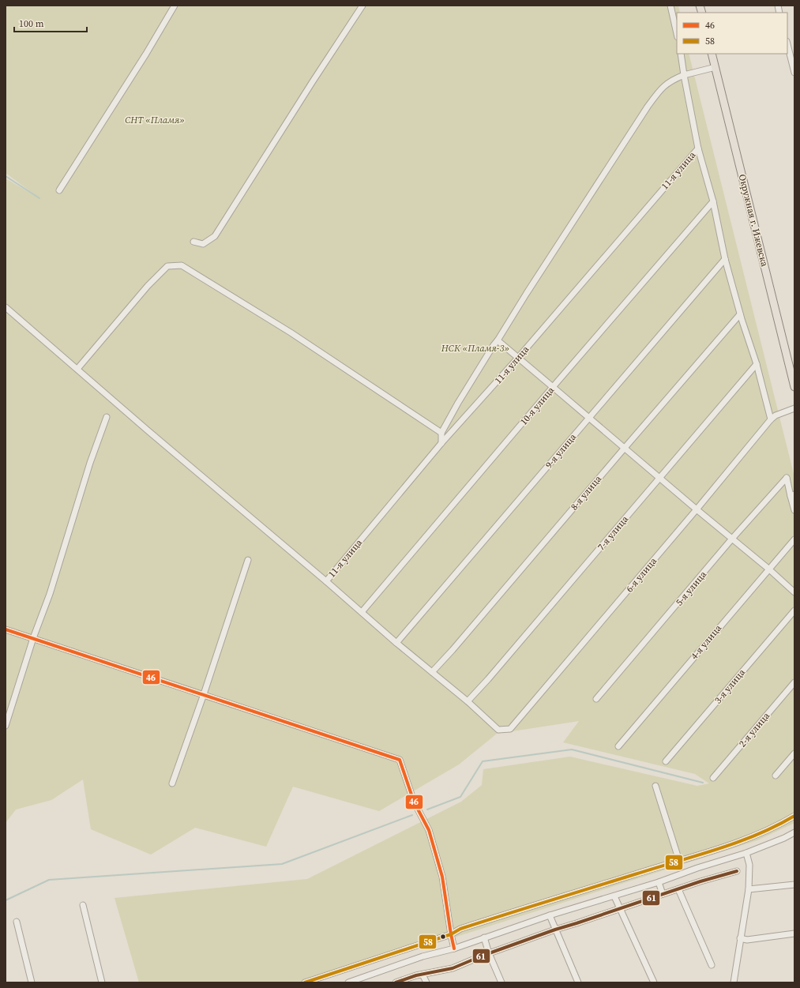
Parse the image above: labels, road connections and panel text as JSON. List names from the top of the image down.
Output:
{
  "streets": {
    "main road": ["Окружная г. Ижевска"],
    "street": [
      "11-я улица",
      "10-я улица",
      "9-я улица",
      "8-я улица",
      "7-я улица",
      "6-я улица",
      "5-я улица",
      "4-я улица",
      "3-я улица",
      "2-я улица"
    ]
  },
  "crossings": [
    ["7-я улица", "6-я улица"]
  ],
  "parks": ["СНТ «Пламя»", "НСК «Пламя-3»"],
  "lines": ["transit line 46", "transit line 58", "transit line 61"],
  "legend": ["46", "58"],
  "scale_bar": "100 m"
}
